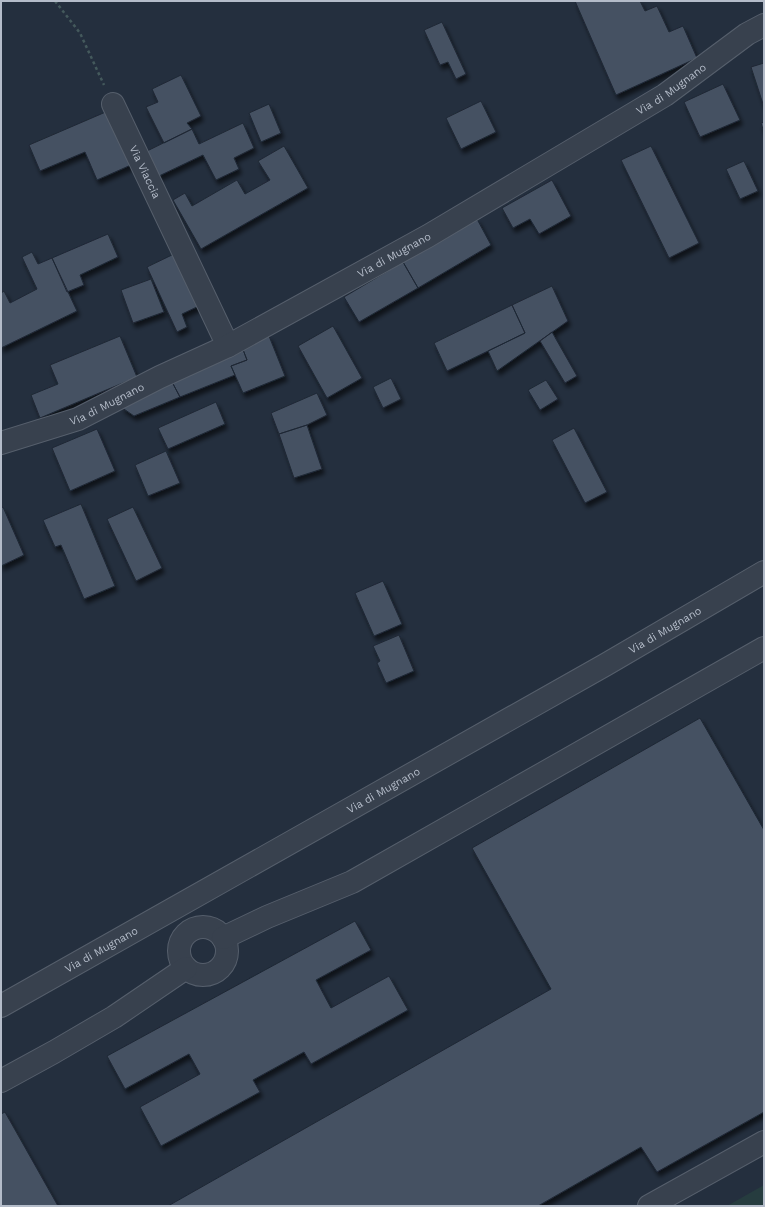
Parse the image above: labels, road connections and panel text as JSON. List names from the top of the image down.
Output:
{
  "streets": {
    "street": ["Via di Mugnano", "Via Viaccia"]
  },
  "crossings": [
    ["Via di Mugnano", "Via Viaccia"]
  ]
}
